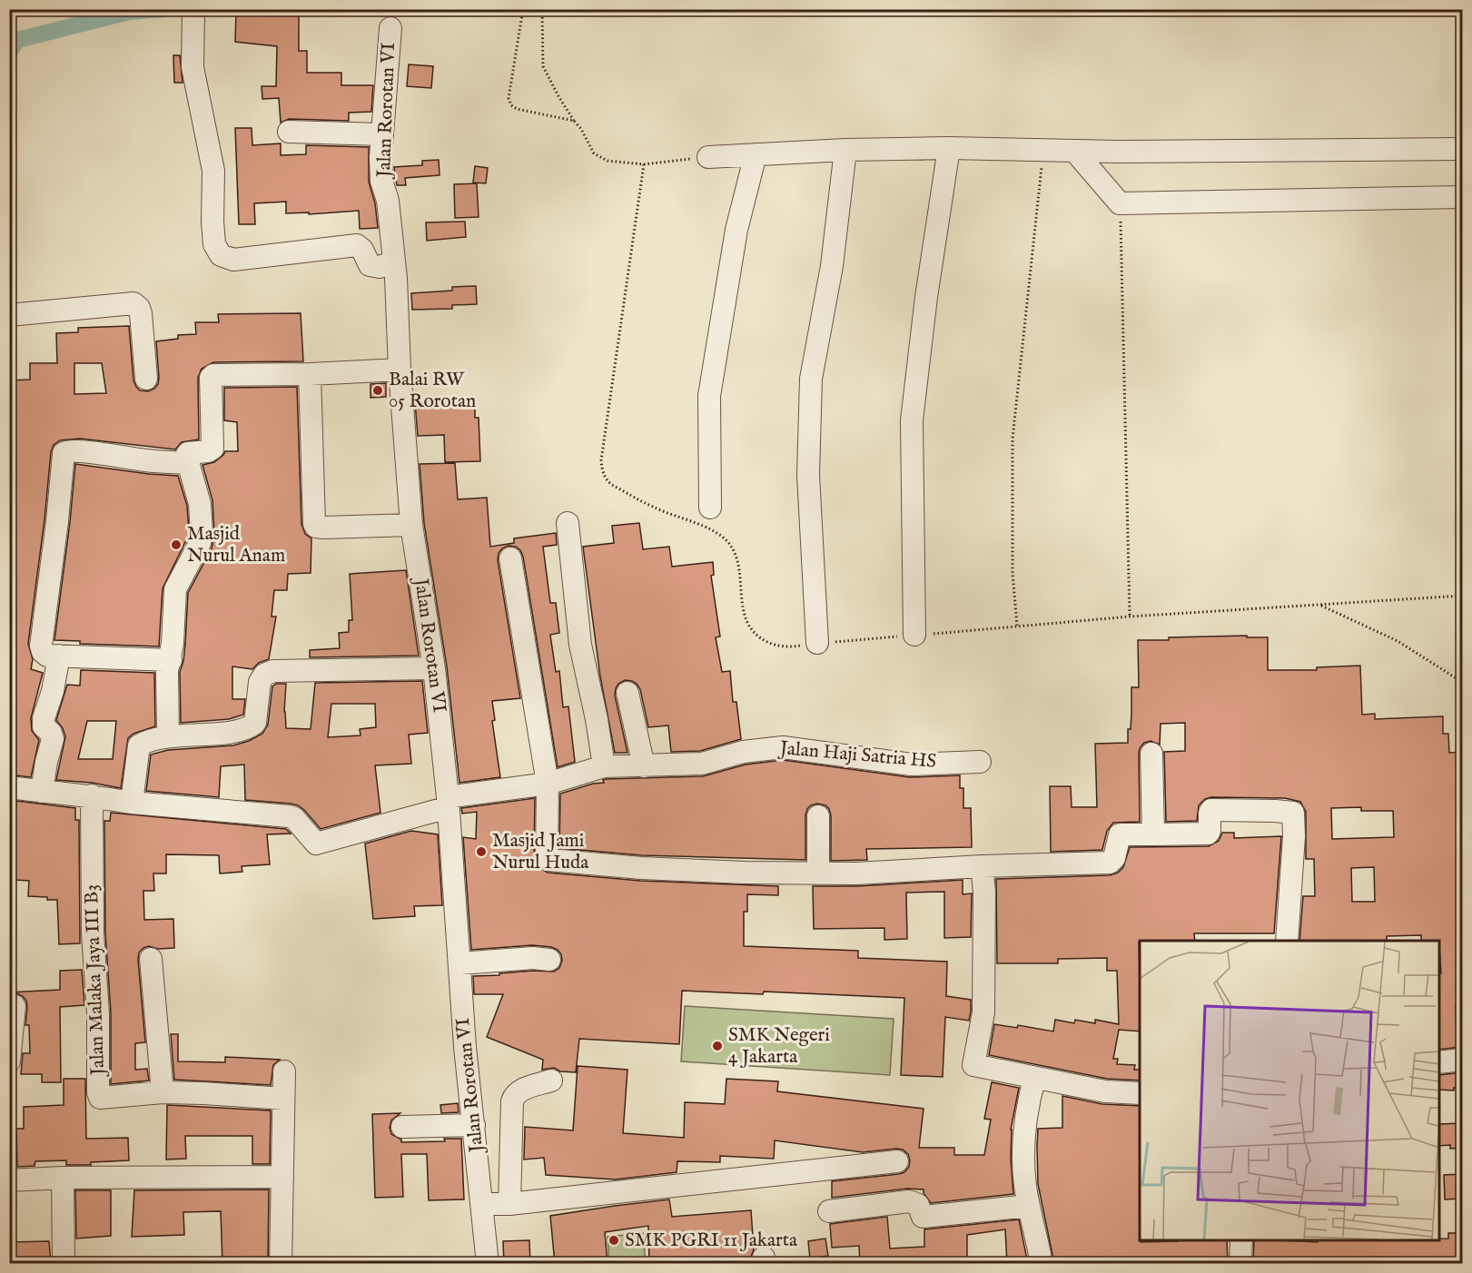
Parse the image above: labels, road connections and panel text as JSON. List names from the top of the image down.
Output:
{
  "streets": {
    "street": ["Jalan Rorotan VI", "Jalan Haji Satria HS", "Jalan Malaka Jaya III B3"]
  },
  "crossings": [
    ["Jalan Rorotan VI", "Jalan Haji Satria HS"]
  ],
  "places": [
    "Balai RW 05 Rorotan",
    "Masjid Nurul Anam",
    "Masjid Jami Nurul Huda",
    "SMK Negeri 4 Jakarta",
    "SMK PGRI 11 Jakarta"
  ]
}
